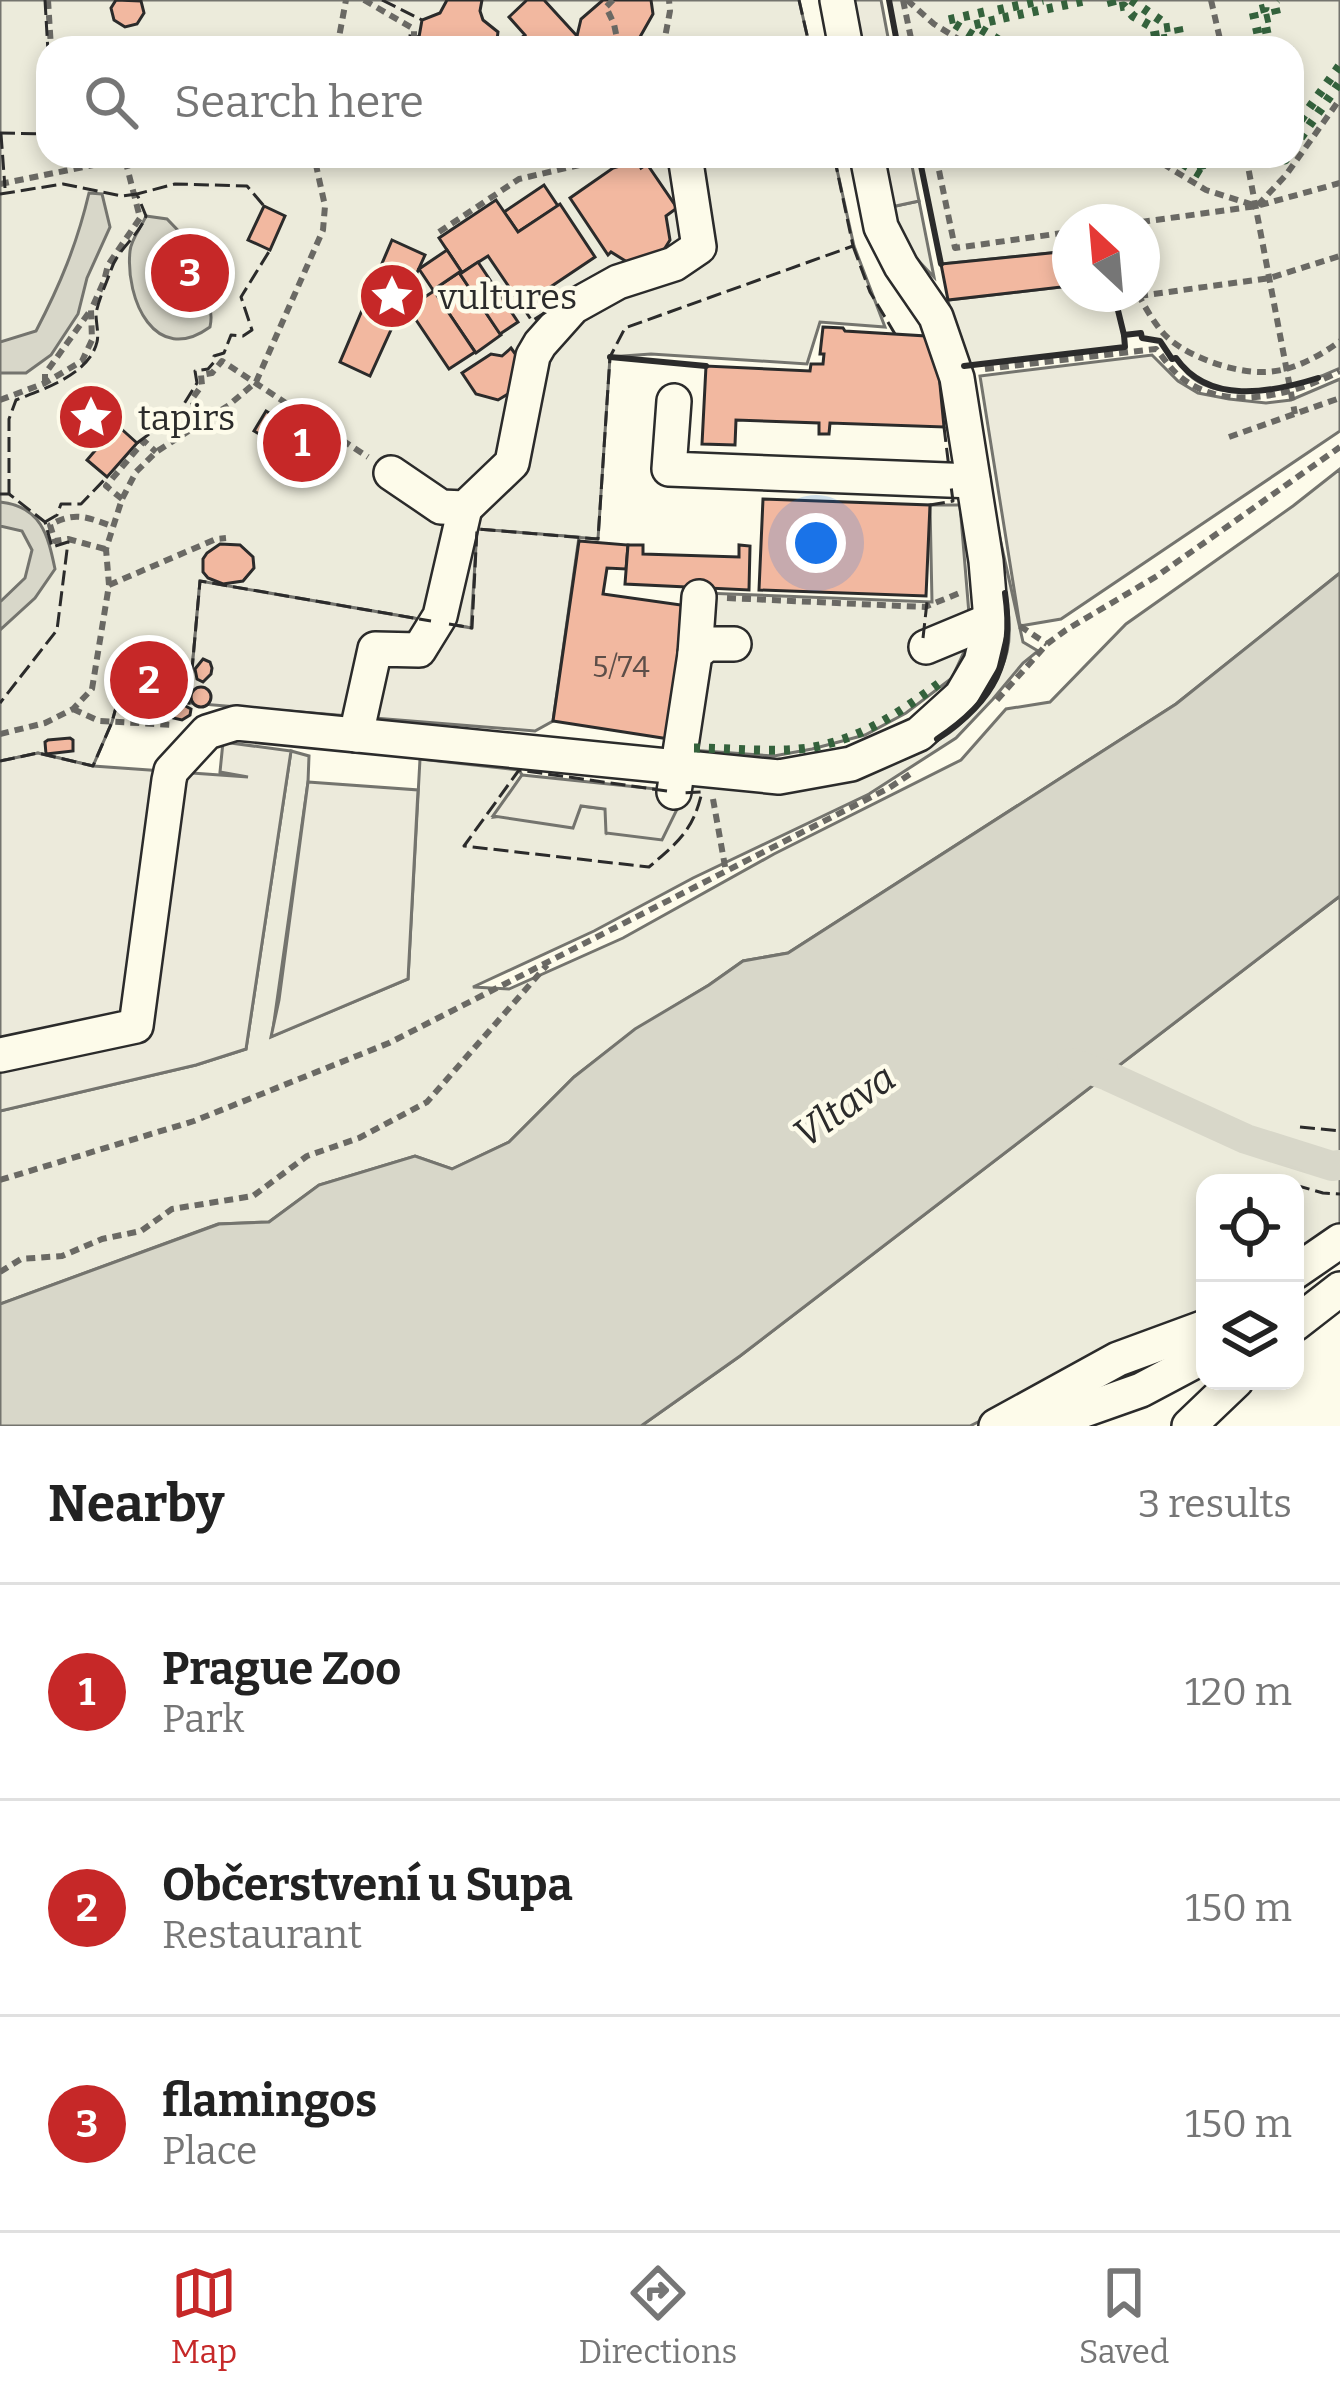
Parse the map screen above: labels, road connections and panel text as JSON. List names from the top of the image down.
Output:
{
  "water": ["Vltava"],
  "places": {
    "place": ["vultures", "tapirs"]
  },
  "house_numbers": ["5/74"],
  "north": "top left",
  "page": {
    "search": "Search here",
    "pins": ["3", "1", "2"],
    "heading": ["Nearby", "3 results"],
    "list": [
      {
        "mark": "1",
        "name": "Prague Zoo",
        "note": "Park",
        "value": "120 m"
      },
      {
        "mark": "2",
        "name": "Občerstvení u Supa",
        "note": "Restaurant",
        "value": "150 m"
      },
      {
        "mark": "3",
        "name": "flamingos",
        "note": "Place",
        "value": "150 m"
      }
    ],
    "nav": ["Map", "Directions", "Saved"]
  }
}
